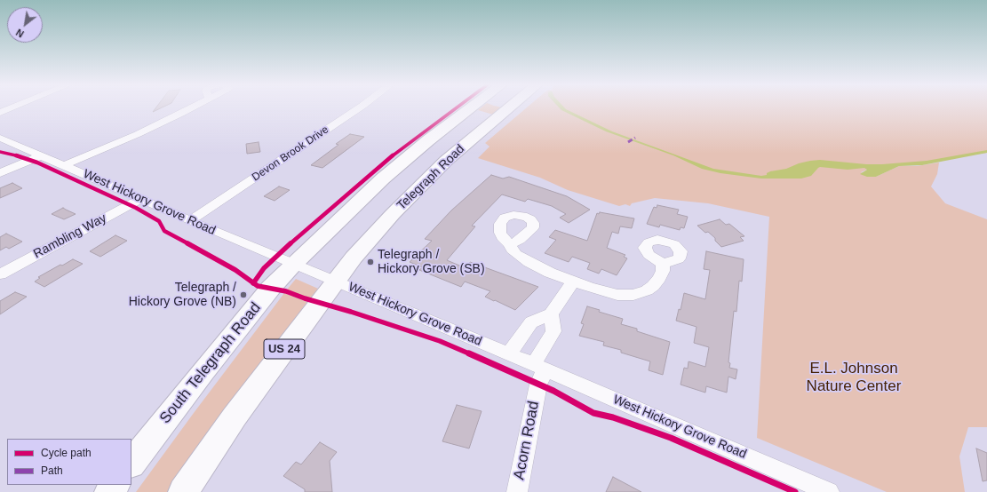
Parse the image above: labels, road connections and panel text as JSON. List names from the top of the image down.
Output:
{
  "streets": {
    "highway": ["Telegraph Road", "US 24", "South Telegraph Road"],
    "street": [
      "Devon Brook Drive",
      "West Hickory Grove Road",
      "Rambling Way",
      "Acorn Road"
    ]
  },
  "crossings": [
    ["Devon Brook Drive", "West Hickory Grove Road"],
    ["Telegraph Road", "West Hickory Grove Road"],
    ["Telegraph Road", "US 24"],
    ["West Hickory Grove Road", "Rambling Way"],
    ["West Hickory Grove Road", "US 24"],
    ["West Hickory Grove Road", "South Telegraph Road"],
    ["West Hickory Grove Road", "Acorn Road"]
  ],
  "parks": ["E.L. Johnson Nature Center"],
  "places": ["Telegraph / Hickory Grove (SB)", "Telegraph / Hickory Grove (NB)"],
  "legend": ["Cycle path", "Path"],
  "north": "bottom left"
}
